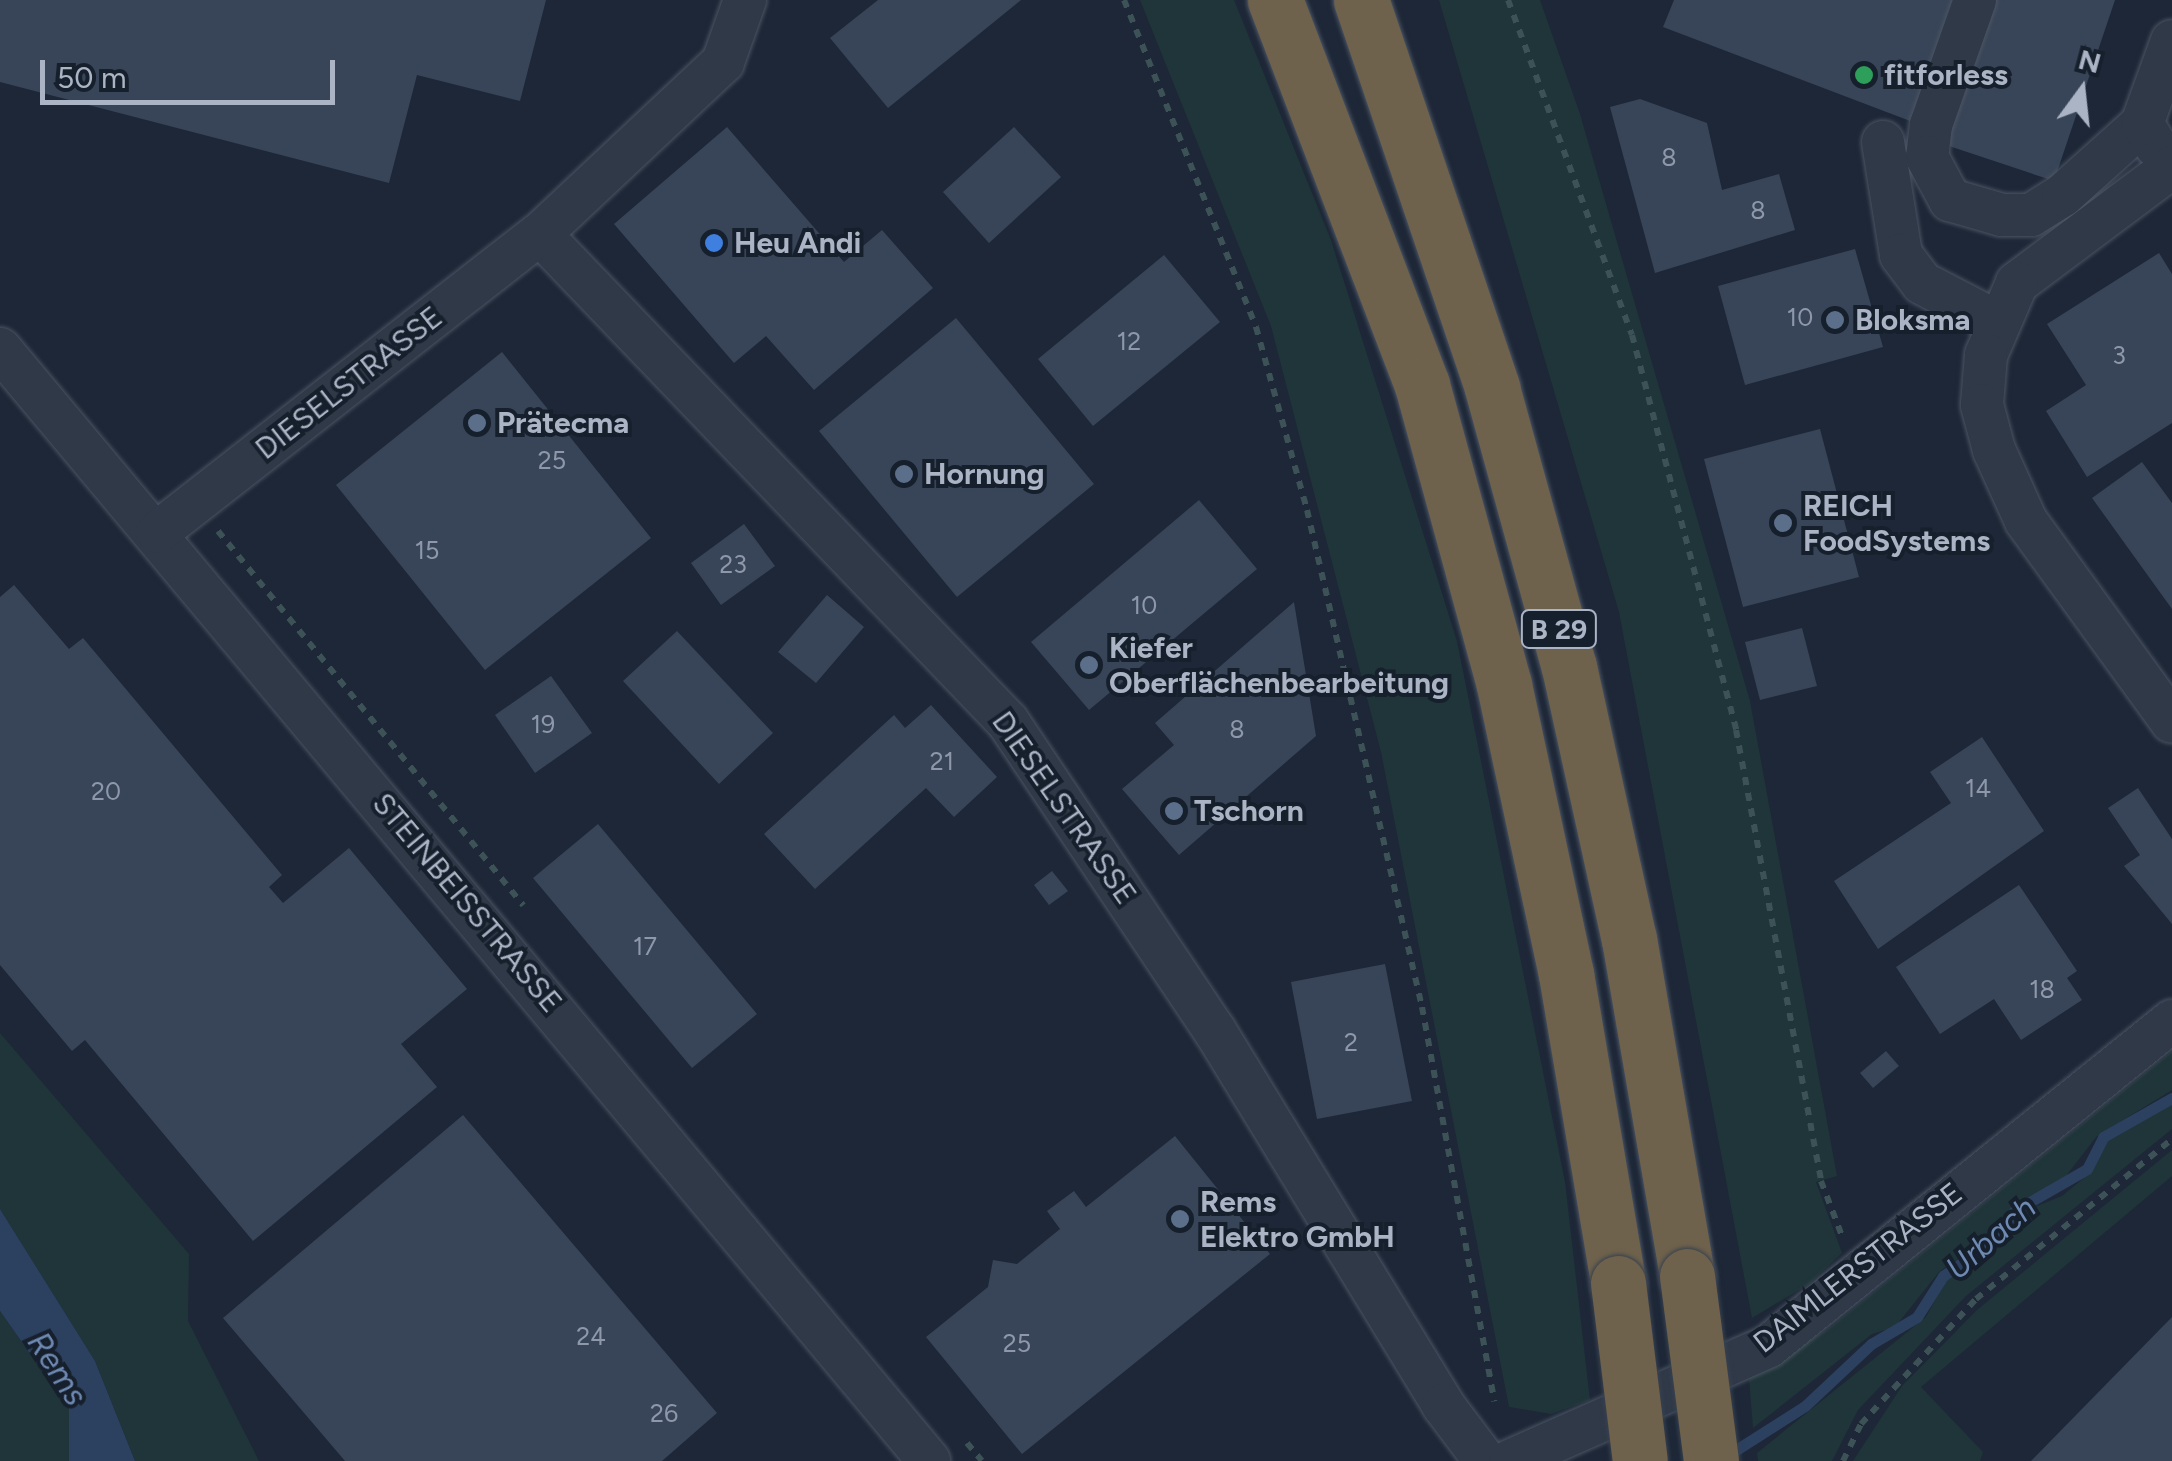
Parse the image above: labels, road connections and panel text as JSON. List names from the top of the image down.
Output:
{
  "streets": {
    "highway": ["B 29"],
    "street": ["DIESELSTRASSE", "STEINBEISSTRASSE", "DAIMLERSTRASSE"]
  },
  "crossings": [
    ["DIESELSTRASSE", "STEINBEISSTRASSE"]
  ],
  "water": ["Urbach", "Rems"],
  "places": [
    "fitforless",
    "Heu Andi",
    "Bloksma",
    "Prätecma",
    "Hornung",
    "REICH FoodSystems",
    "Kiefer Oberflächenbearbeitung",
    "Tschorn",
    "Rems Elektro GmbH"
  ],
  "house_numbers": [
    "8",
    "8",
    "10",
    "12",
    "3",
    "25",
    "15",
    "23",
    "10",
    "19",
    "8",
    "21",
    "14",
    "20",
    "17",
    "18",
    "2",
    "24",
    "25",
    "26"
  ],
  "scale_bar": "50 m",
  "north": "top"
}
